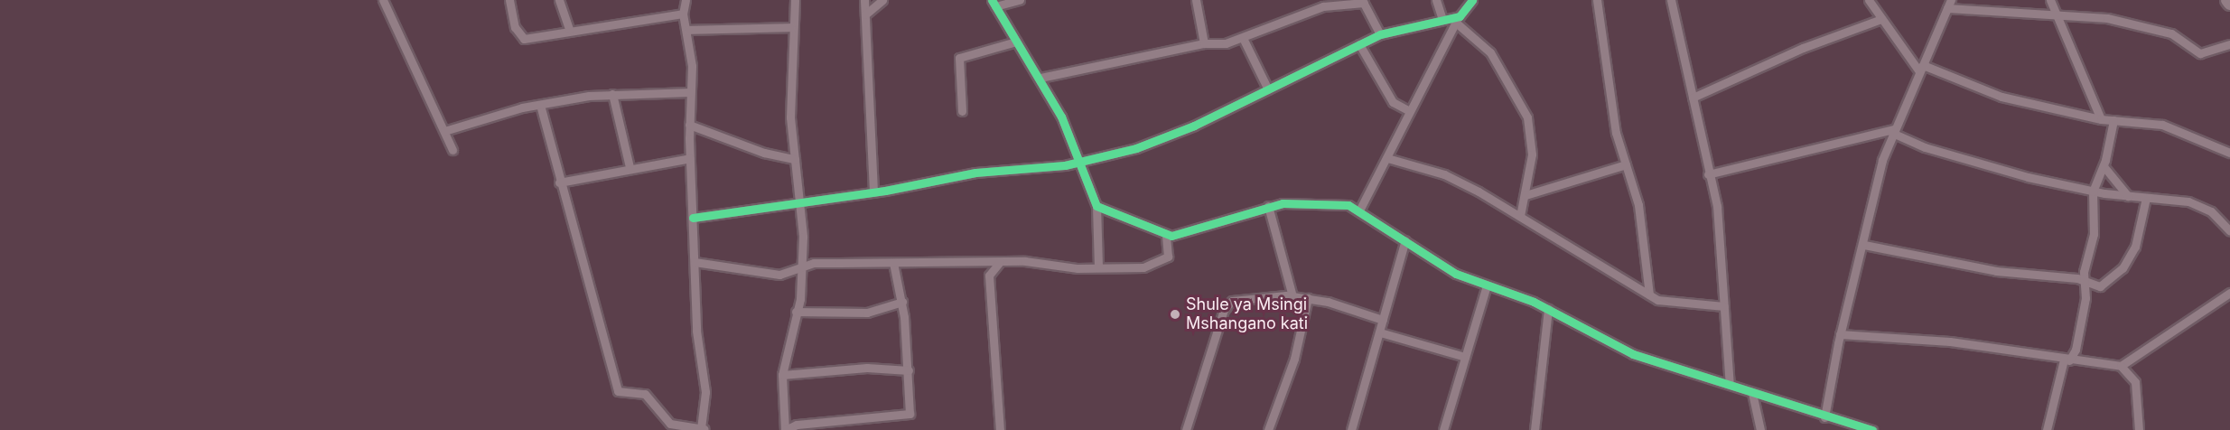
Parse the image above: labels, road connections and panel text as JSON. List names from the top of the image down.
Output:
{
  "places": ["Shule ya Msingi Mshangano kati"]
}
